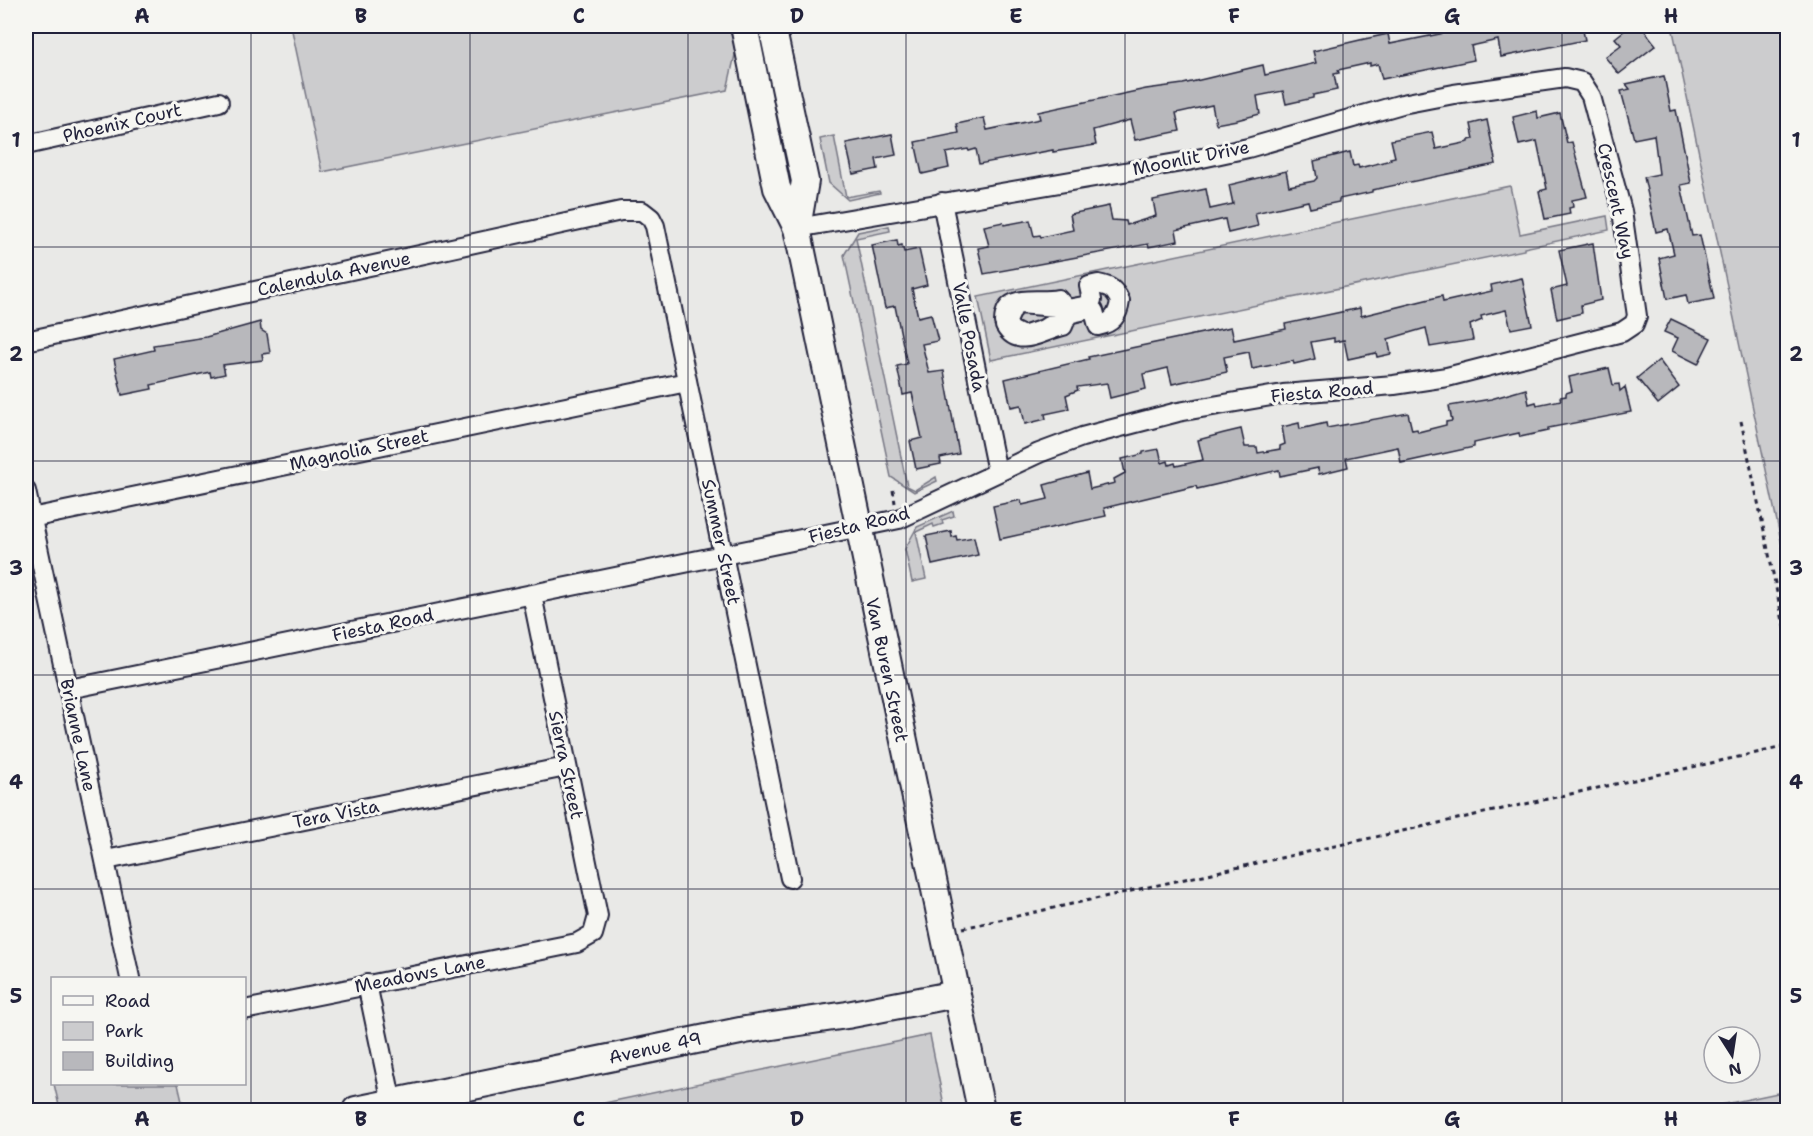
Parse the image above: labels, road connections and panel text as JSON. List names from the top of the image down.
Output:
{
  "streets": {
    "street": [
      "Phoenix Court",
      "Moonlit Drive",
      "Crescent Way",
      "Calendula Avenue",
      "Valle Posada",
      "Fiesta Road",
      "Magnolia Street",
      "Summer Street",
      "Van Buren Street",
      "Brianne Lane",
      "Sierra Street",
      "Tera Vista",
      "Meadows Lane",
      "Avenue 49"
    ]
  },
  "crossings": [
    ["Moonlit Drive", "Crescent Way"],
    ["Moonlit Drive", "Valle Posada"],
    ["Moonlit Drive", "Van Buren Street"],
    ["Crescent Way", "Fiesta Road"],
    ["Calendula Avenue", "Summer Street"],
    ["Valle Posada", "Fiesta Road"],
    ["Fiesta Road", "Summer Street"],
    ["Fiesta Road", "Van Buren Street"],
    ["Fiesta Road", "Brianne Lane"],
    ["Fiesta Road", "Sierra Street"],
    ["Magnolia Street", "Summer Street"],
    ["Magnolia Street", "Brianne Lane"],
    ["Van Buren Street", "Avenue 49"],
    ["Brianne Lane", "Tera Vista"],
    ["Sierra Street", "Tera Vista"],
    ["Sierra Street", "Meadows Lane"]
  ],
  "legend": ["Road", "Park", "Building"],
  "north": "bottom",
  "grid": {
    "columns": [
      "A",
      "B",
      "C",
      "D",
      "E",
      "F",
      "G",
      "H"
    ],
    "rows": [
      "1",
      "2",
      "3",
      "4",
      "5"
    ]
  }
}
